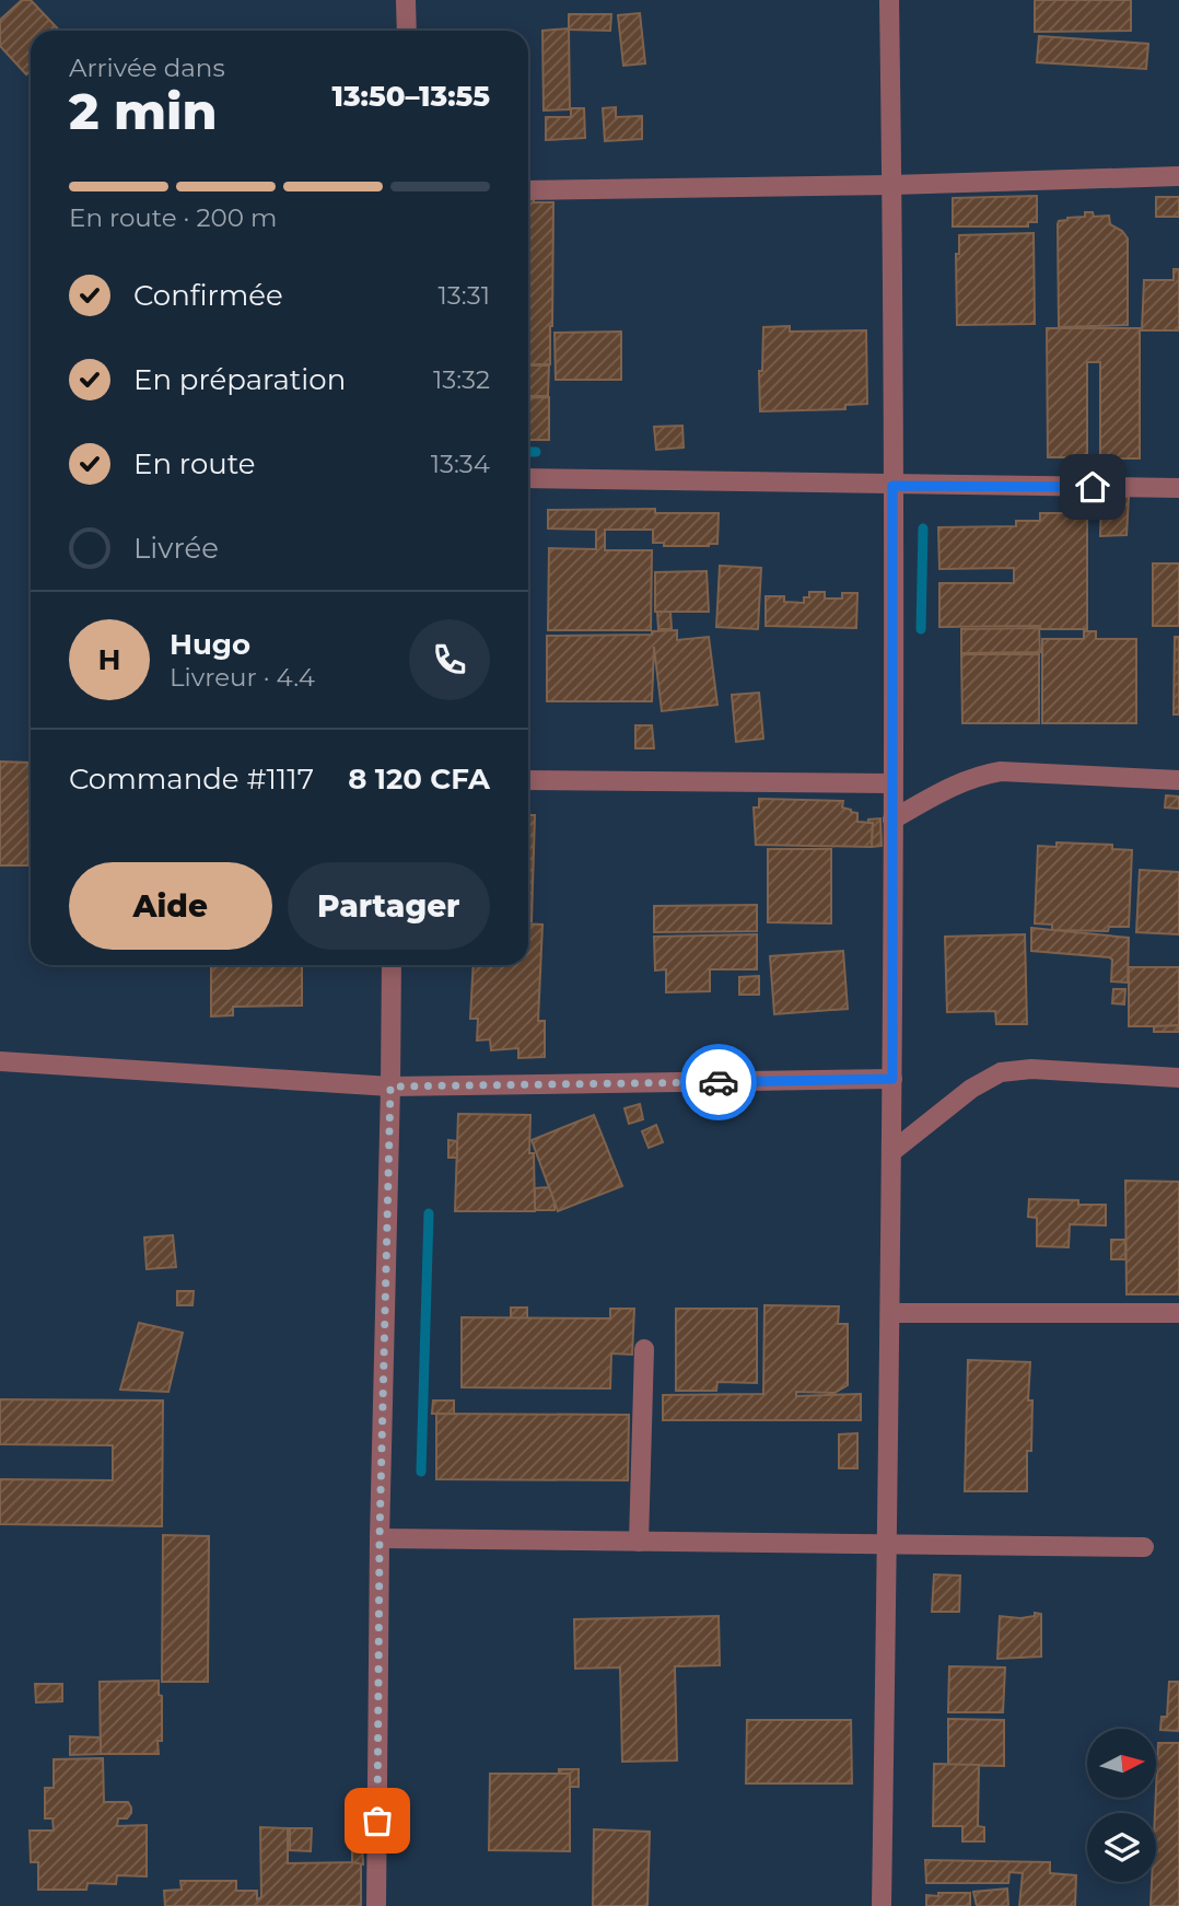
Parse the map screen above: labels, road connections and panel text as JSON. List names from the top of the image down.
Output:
{
  "north": "right",
  "page": {
    "heading": ["2 min", "Arrivée dans", "13:50–13:55"],
    "panel": [
      "Hugo",
      "Livreur · 4.4",
      "Commande #1117",
      "8 120 CFA"
    ],
    "bar": "En route · 200 m",
    "list": [
      ["Confirmée", "13:31"],
      ["En préparation", "13:32"],
      ["En route", "13:34"],
      "Livrée"
    ],
    "round": "H",
    "buttons": ["Aide", "Partager"]
  }
}
